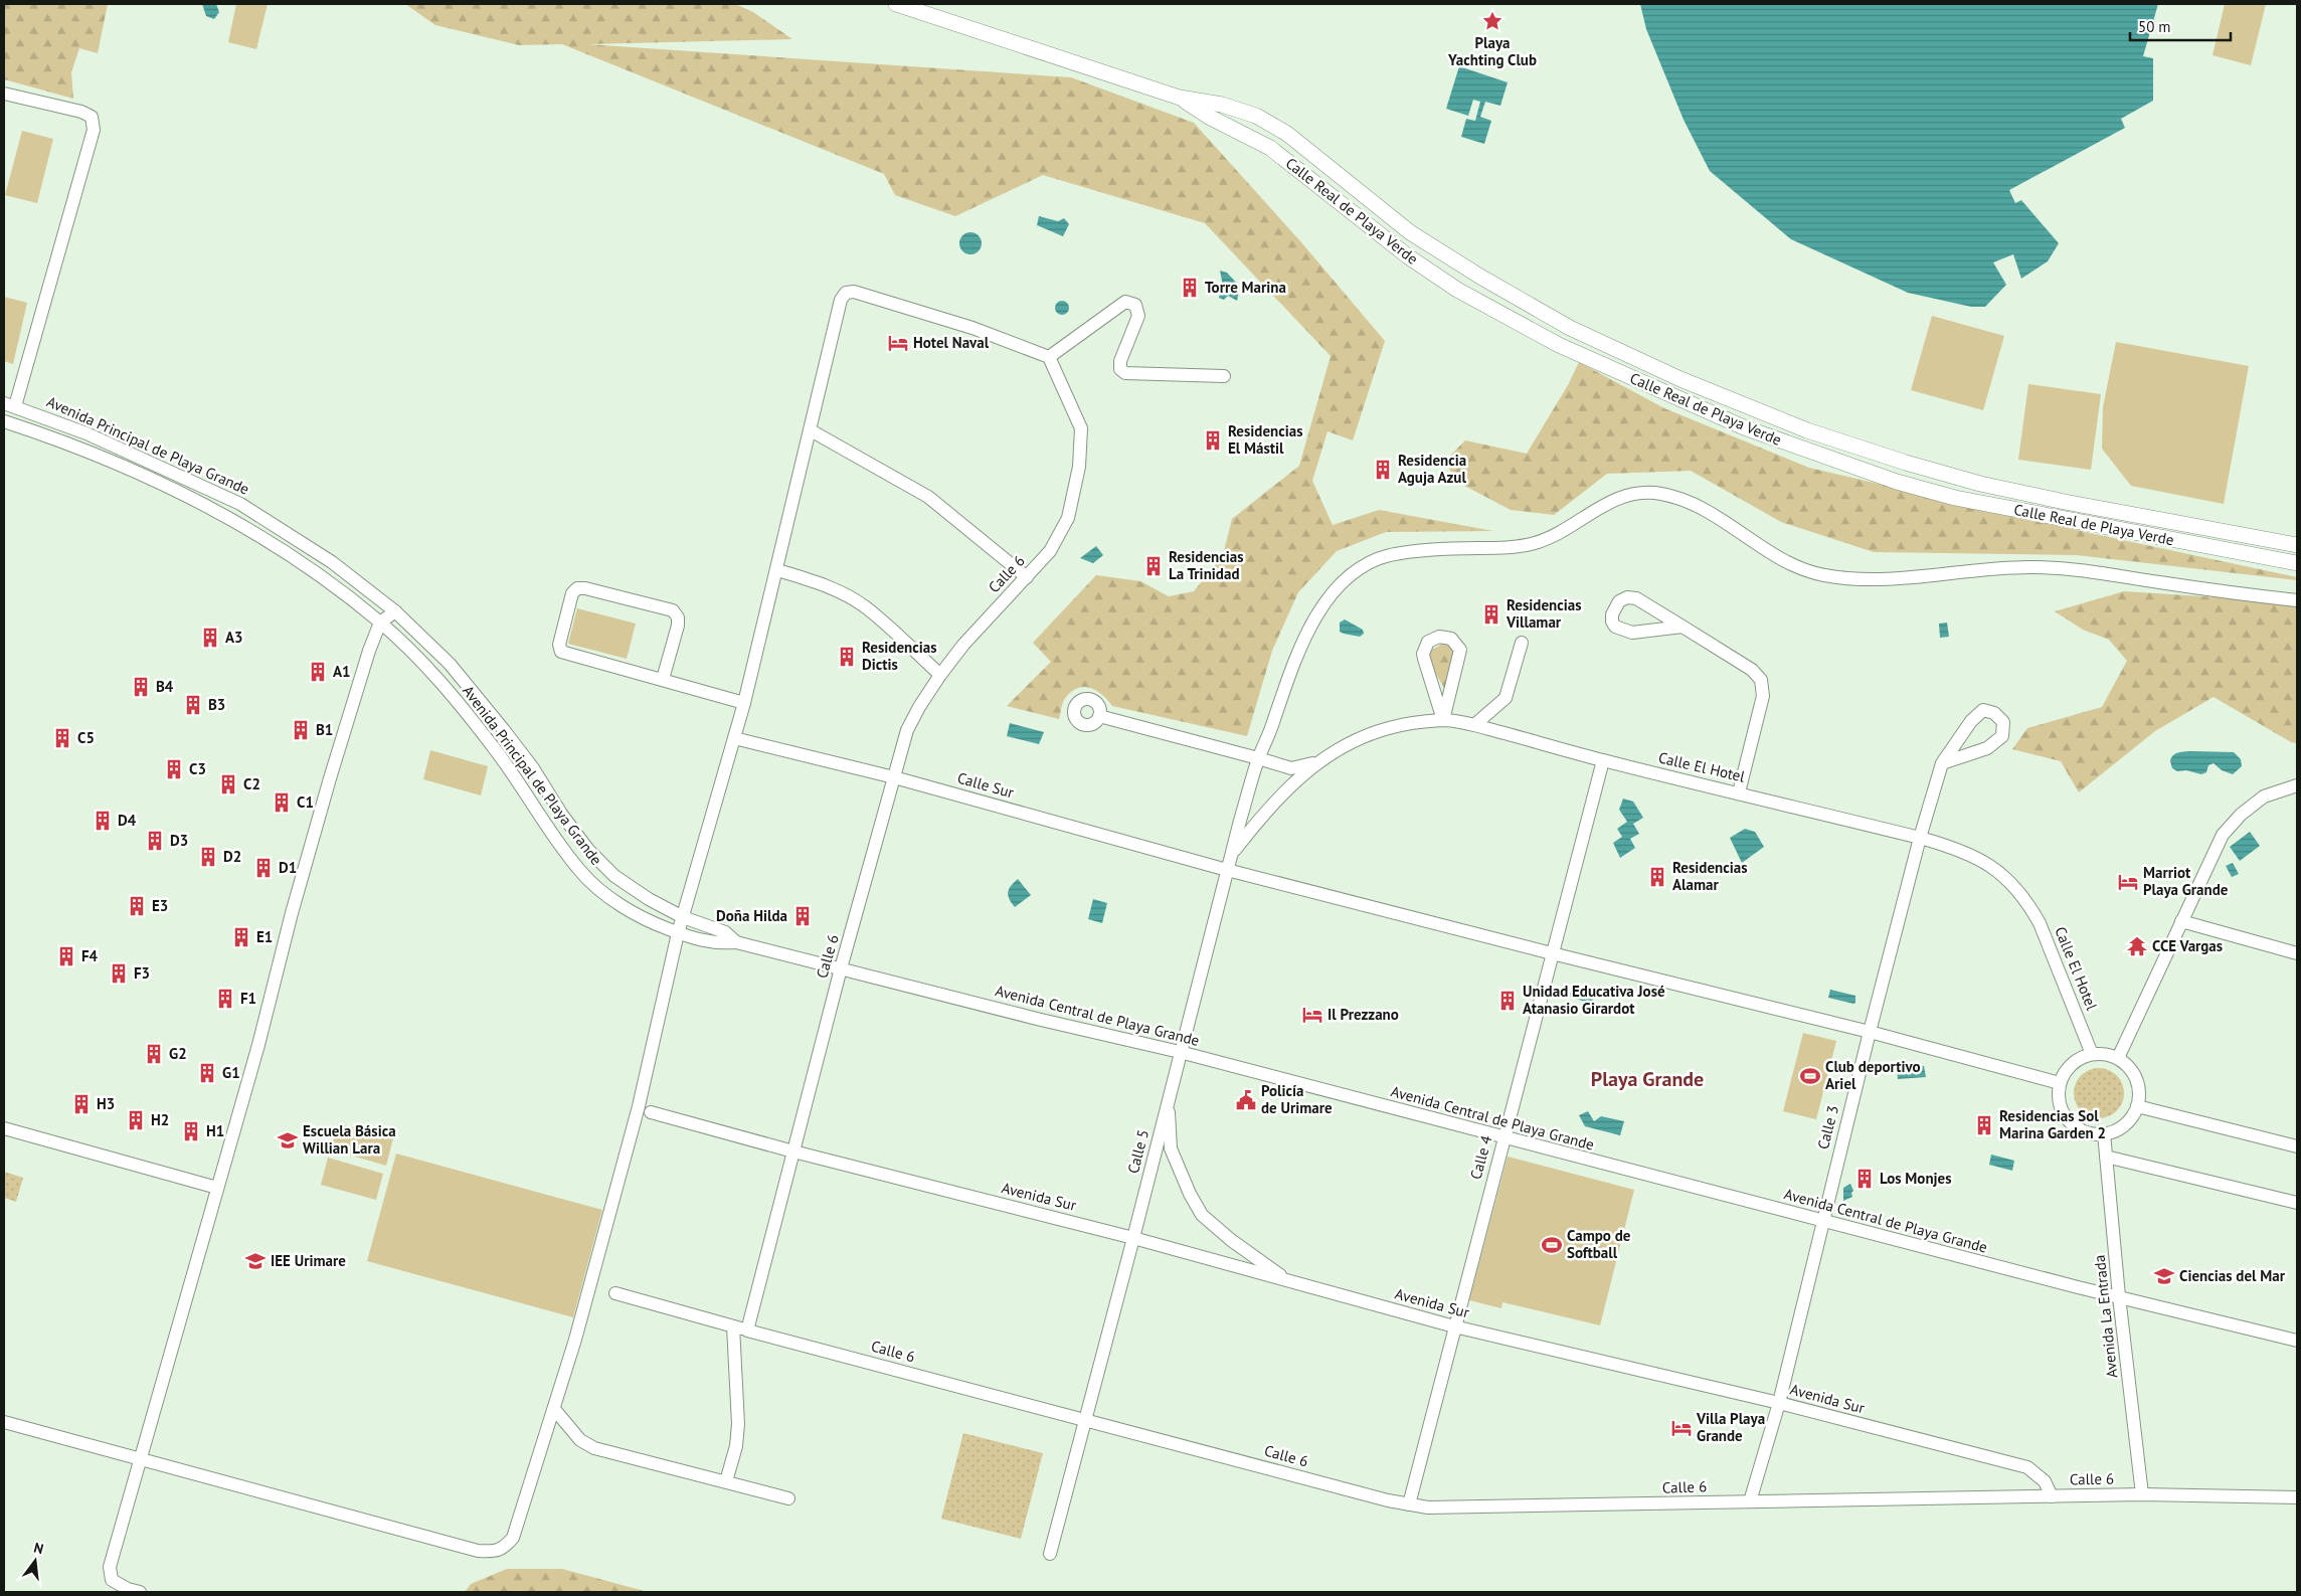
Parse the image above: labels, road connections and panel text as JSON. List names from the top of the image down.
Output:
{
  "streets": {
    "street": [
      "Calle Real de Playa Verde",
      "Avenida Principal de Playa Grande",
      "Calle 6",
      "Calle El Hotel",
      "Calle Sur",
      "Avenida Central de Playa Grande",
      "Calle 3",
      "Calle 5",
      "Calle 4",
      "Avenida Sur",
      "Avenida La Entrada"
    ]
  },
  "crossings": [
    ["Avenida Principal de Playa Grande", "Avenida Central de Playa Grande"],
    ["Calle 6", "Calle Sur"],
    ["Calle 6", "Avenida Central de Playa Grande"],
    ["Calle 6", "Calle 3"],
    ["Calle 6", "Calle 5"],
    ["Calle 6", "Calle 4"],
    ["Calle 6", "Avenida Sur"],
    ["Calle 6", "Avenida La Entrada"],
    ["Calle El Hotel", "Calle Sur"],
    ["Calle El Hotel", "Calle 3"],
    ["Calle El Hotel", "Calle 5"],
    ["Calle El Hotel", "Calle 4"],
    ["Calle El Hotel", "Avenida La Entrada"],
    ["Calle Sur", "Calle 3"],
    ["Calle Sur", "Calle 5"],
    ["Calle Sur", "Calle 4"],
    ["Calle Sur", "Avenida La Entrada"],
    ["Avenida Central de Playa Grande", "Calle 3"],
    ["Avenida Central de Playa Grande", "Calle 5"],
    ["Avenida Central de Playa Grande", "Calle 4"],
    ["Avenida Central de Playa Grande", "Avenida La Entrada"],
    ["Calle 3", "Avenida Sur"],
    ["Calle 5", "Avenida Sur"],
    ["Calle 4", "Avenida Sur"]
  ],
  "districts": ["Playa Grande"],
  "places": {
    "place": ["Playa Yachting Club"],
    "building": [
      "Torre Marina",
      "Residencias El Mástil",
      "Residencia Aguja Azul",
      "Residencias La Trinidad",
      "Residencias Villamar",
      "A3",
      "Residencias Dictis",
      "A1",
      "B4",
      "B3",
      "B1",
      "C5",
      "C3",
      "C2",
      "C1",
      "D4",
      "D3",
      "D2",
      "D1",
      "Residencias Alamar",
      "E3",
      "Doña Hilda",
      "E1",
      "F4",
      "F3",
      "F1",
      "Unidad Educativa José Atanasio Girardot",
      "G2",
      "G1",
      "H3",
      "H2",
      "Residencias Sol Marina Garden 2",
      "H1",
      "Los Monjes"
    ],
    "hotel": [
      "Hotel Naval",
      "Marriot Playa Grande",
      "Il Prezzano",
      "Villa Playa Grande"
    ],
    "temple": ["CCE Vargas"],
    "sports": ["Club deportivo Ariel", "Campo de Softball"],
    "public building": ["Policía de Urimare"],
    "school or university": ["Escuela Básica Willian Lara", "IEE Urimare", "Ciencias del Mar"]
  },
  "scale_bar": "50 m",
  "north": "top"
}
